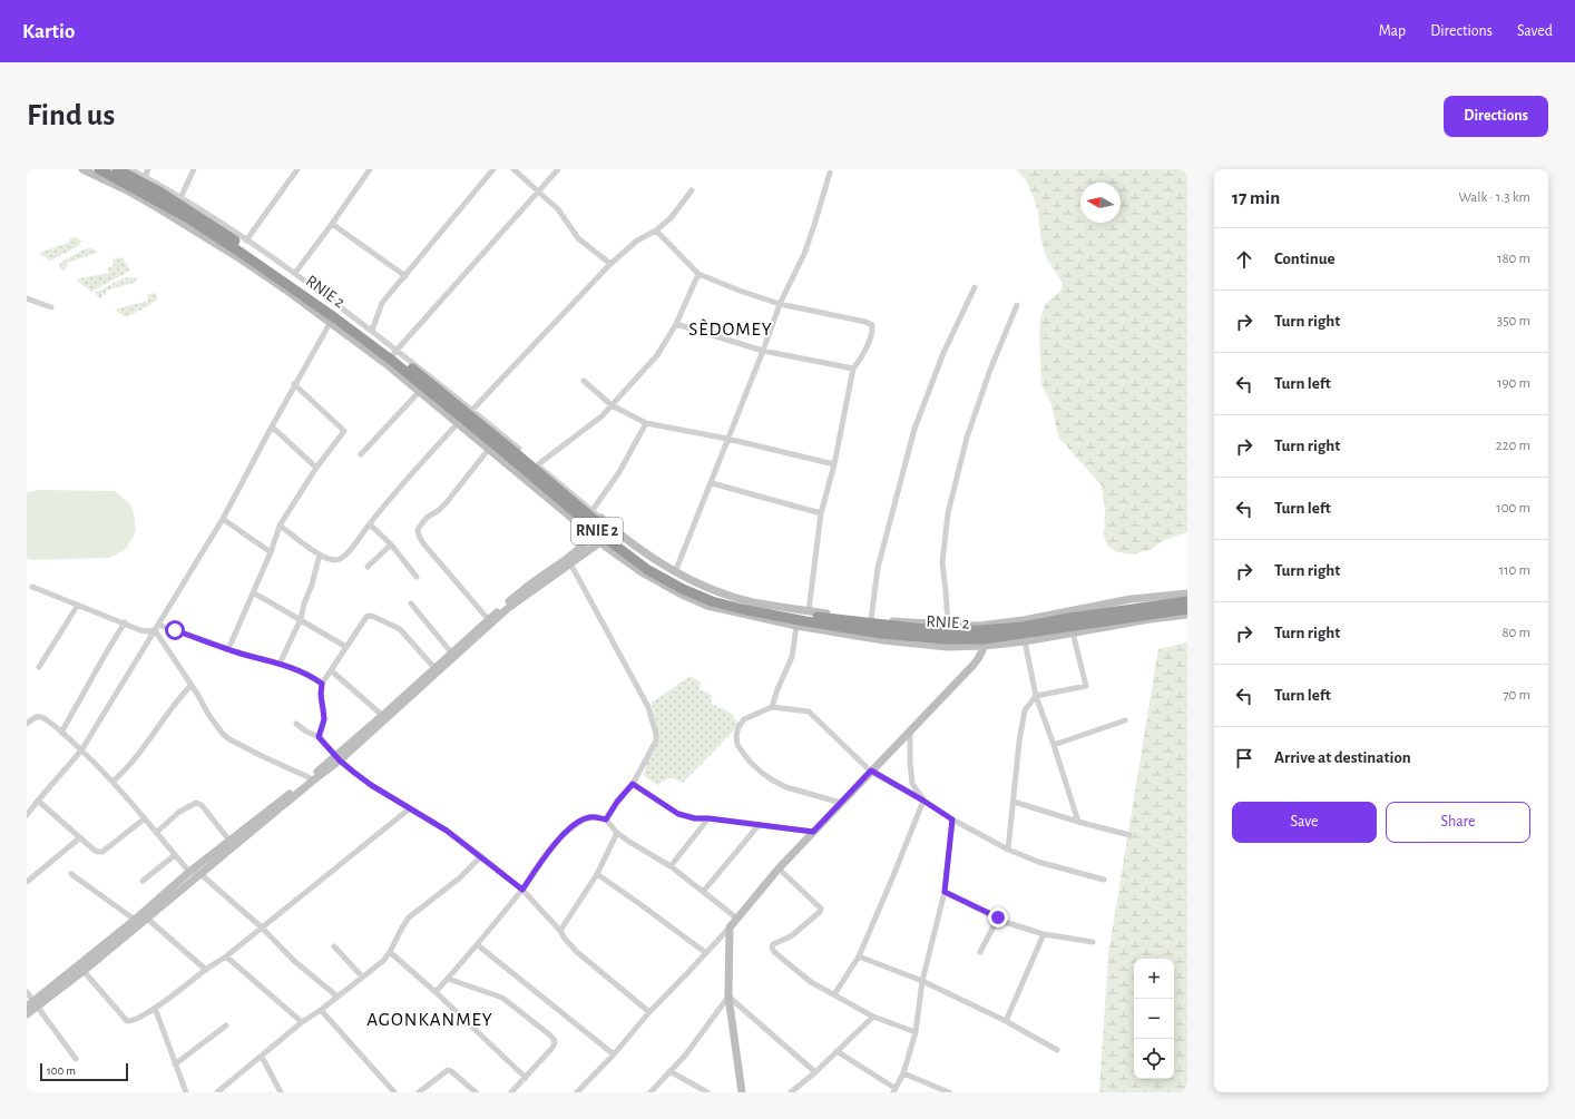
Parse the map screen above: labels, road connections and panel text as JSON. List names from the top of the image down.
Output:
{
  "streets": {
    "highway": ["RNIE 2"]
  },
  "districts": ["SÈDOMEY", "AGONKANMEY"],
  "scale_bar": "100 m",
  "north": "left",
  "page": {
    "header": "Kartio",
    "nav": ["Map", "Directions", "Saved"],
    "buttons": [
      "Directions",
      ["Save", "Share"]
    ],
    "title": "Find us",
    "heading": ["17 min", "Walk · 1.3 km"],
    "list": [
      ["Continue", "180 m"],
      ["Turn right", "350 m"],
      ["Turn left", "190 m"],
      ["Turn right", "220 m"],
      ["Turn left", "100 m"],
      ["Turn right", "110 m"],
      ["Turn right", "80 m"],
      ["Turn left", "70 m"],
      "Arrive at destination"
    ],
    "map_buttons": ["+", "−"],
    "scale": "100 m"
  }
}
